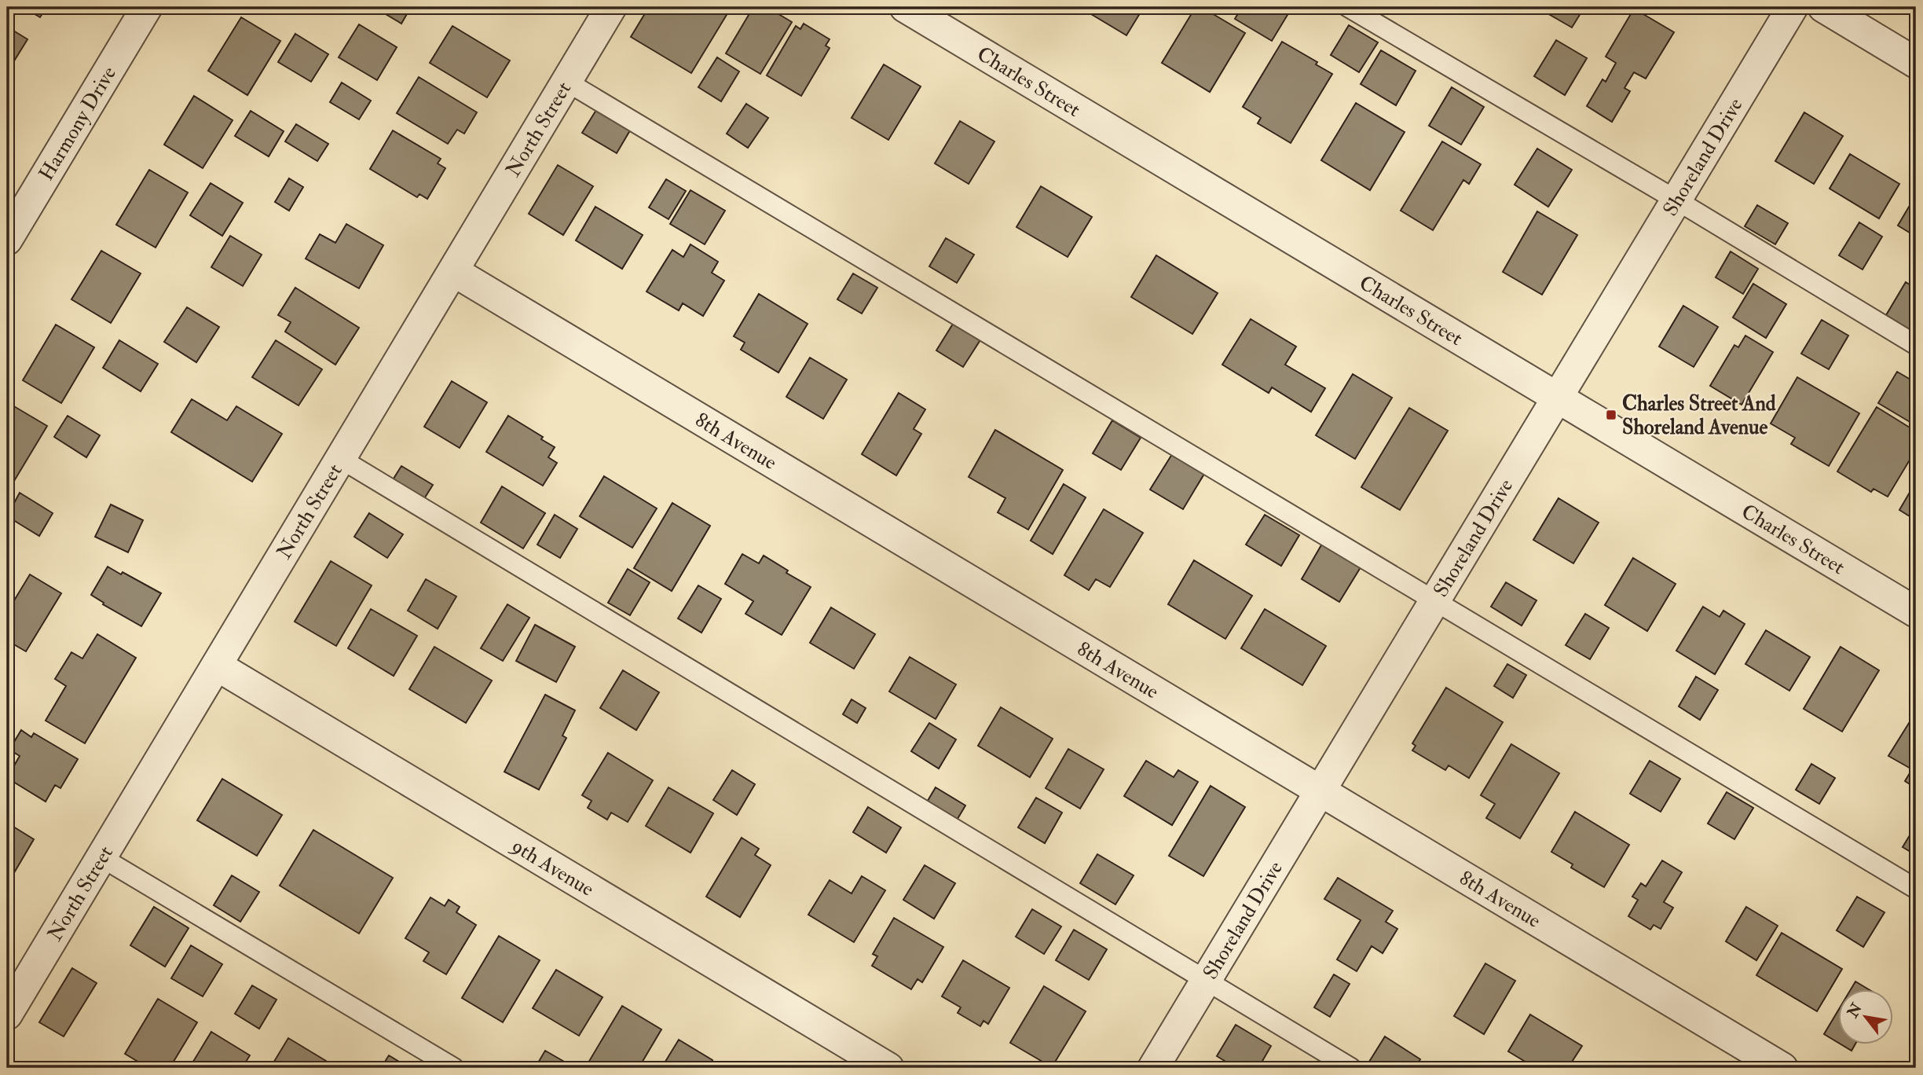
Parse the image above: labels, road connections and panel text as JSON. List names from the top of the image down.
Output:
{
  "streets": {
    "street": [
      "Charles Street",
      "Harmony Drive",
      "North Street",
      "Shoreland Drive",
      "8th Avenue",
      "9th Avenue"
    ]
  },
  "crossings": [
    ["Charles Street", "Shoreland Drive"],
    ["North Street", "8th Avenue"],
    ["North Street", "9th Avenue"],
    ["Shoreland Drive", "8th Avenue"]
  ],
  "places": {
    "transit": ["Charles Street And Shoreland Avenue"]
  },
  "north": "top left"
}
